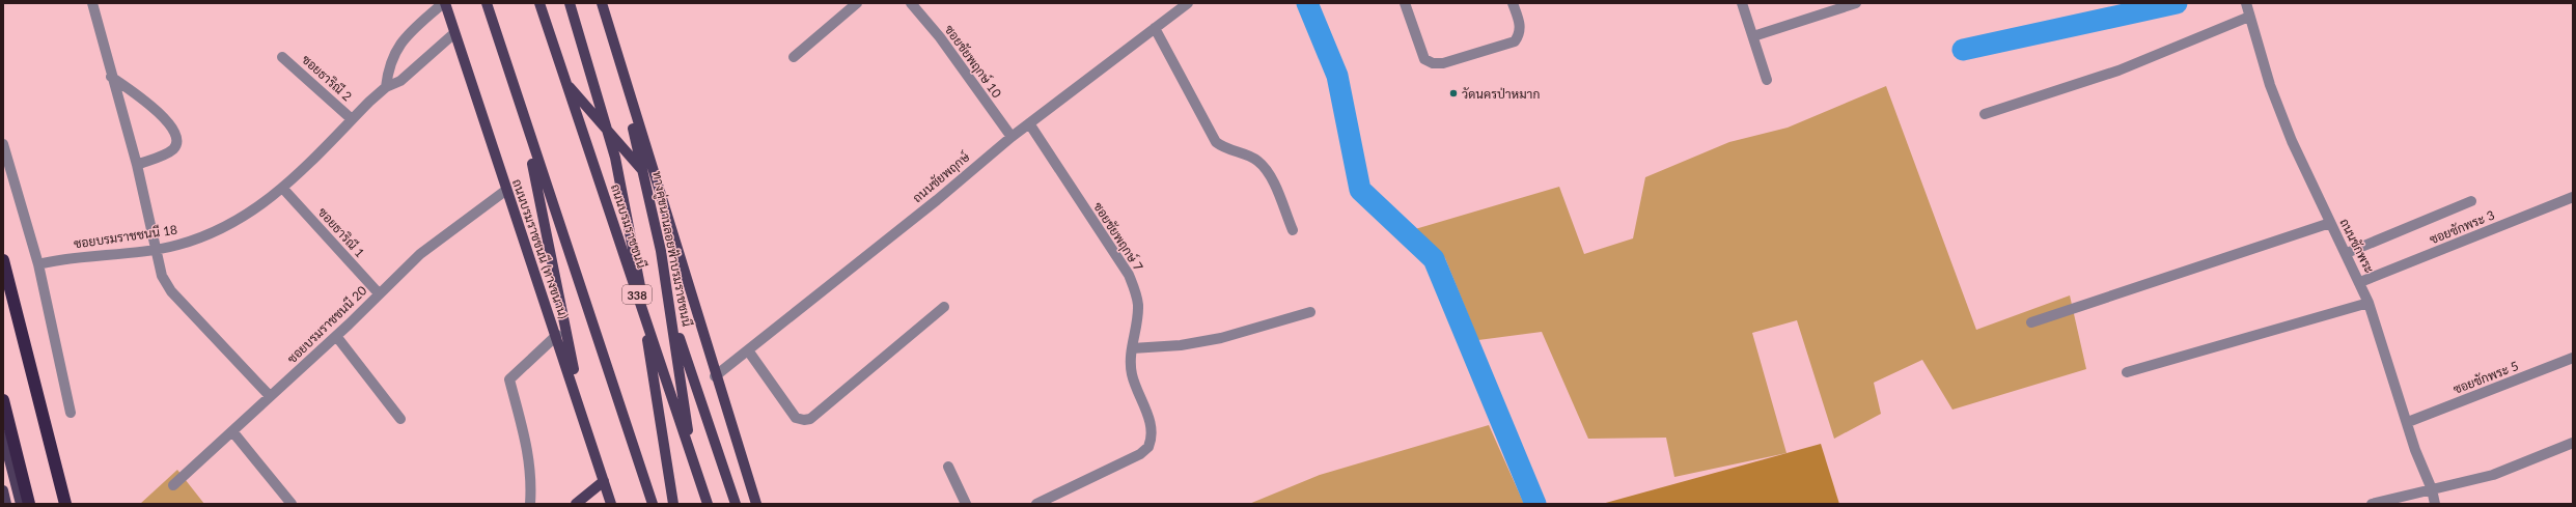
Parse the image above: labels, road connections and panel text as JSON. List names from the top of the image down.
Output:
{
  "streets": {
    "main road": [
      "ถนนบรมราชชนนี",
      "ถนนบรมราชชนนี (ทางขนาน)",
      "ทางคู่ขนานลอยฟ้าบรมราชชนนี",
      "338"
    ],
    "street": [
      "ซอยชัยพฤกษ์ 10",
      "ซอยธาริณี 2",
      "ถนนชัยพฤกษ์",
      "ซอยชักพระ 3",
      "ซอยธาริณี 1",
      "ซอยบรมราชชนนี 18",
      "ซอยชัยพฤกษ์ 7",
      "ถนนชักพระ",
      "ซอยบรมราชชนนี 20",
      "ซอยชักพระ 5"
    ]
  },
  "crossings": [
    ["ซอยชัยพฤกษ์ 10", "ถนนชัยพฤกษ์"],
    ["ซอยธาริณี 2", "ซอยบรมราชชนนี 18"],
    ["ถนนชัยพฤกษ์", "ซอยชัยพฤกษ์ 7"],
    ["ซอยชักพระ 3", "ถนนชักพระ"],
    ["ซอยธาริณี 1", "ซอยบรมราชชนนี 18"],
    ["ซอยธาริณี 1", "ซอยบรมราชชนนี 20"],
    ["ซอยบรมราชชนนี 18", "ถนนบรมราชชนนี (ทางขนาน)"],
    ["ถนนชักพระ", "ซอยชักพระ 5"],
    ["ถนนบรมราชชนนี (ทางขนาน)", "ซอยบรมราชชนนี 20"]
  ],
  "places": ["วัดนครป่าหมาก"]
}
